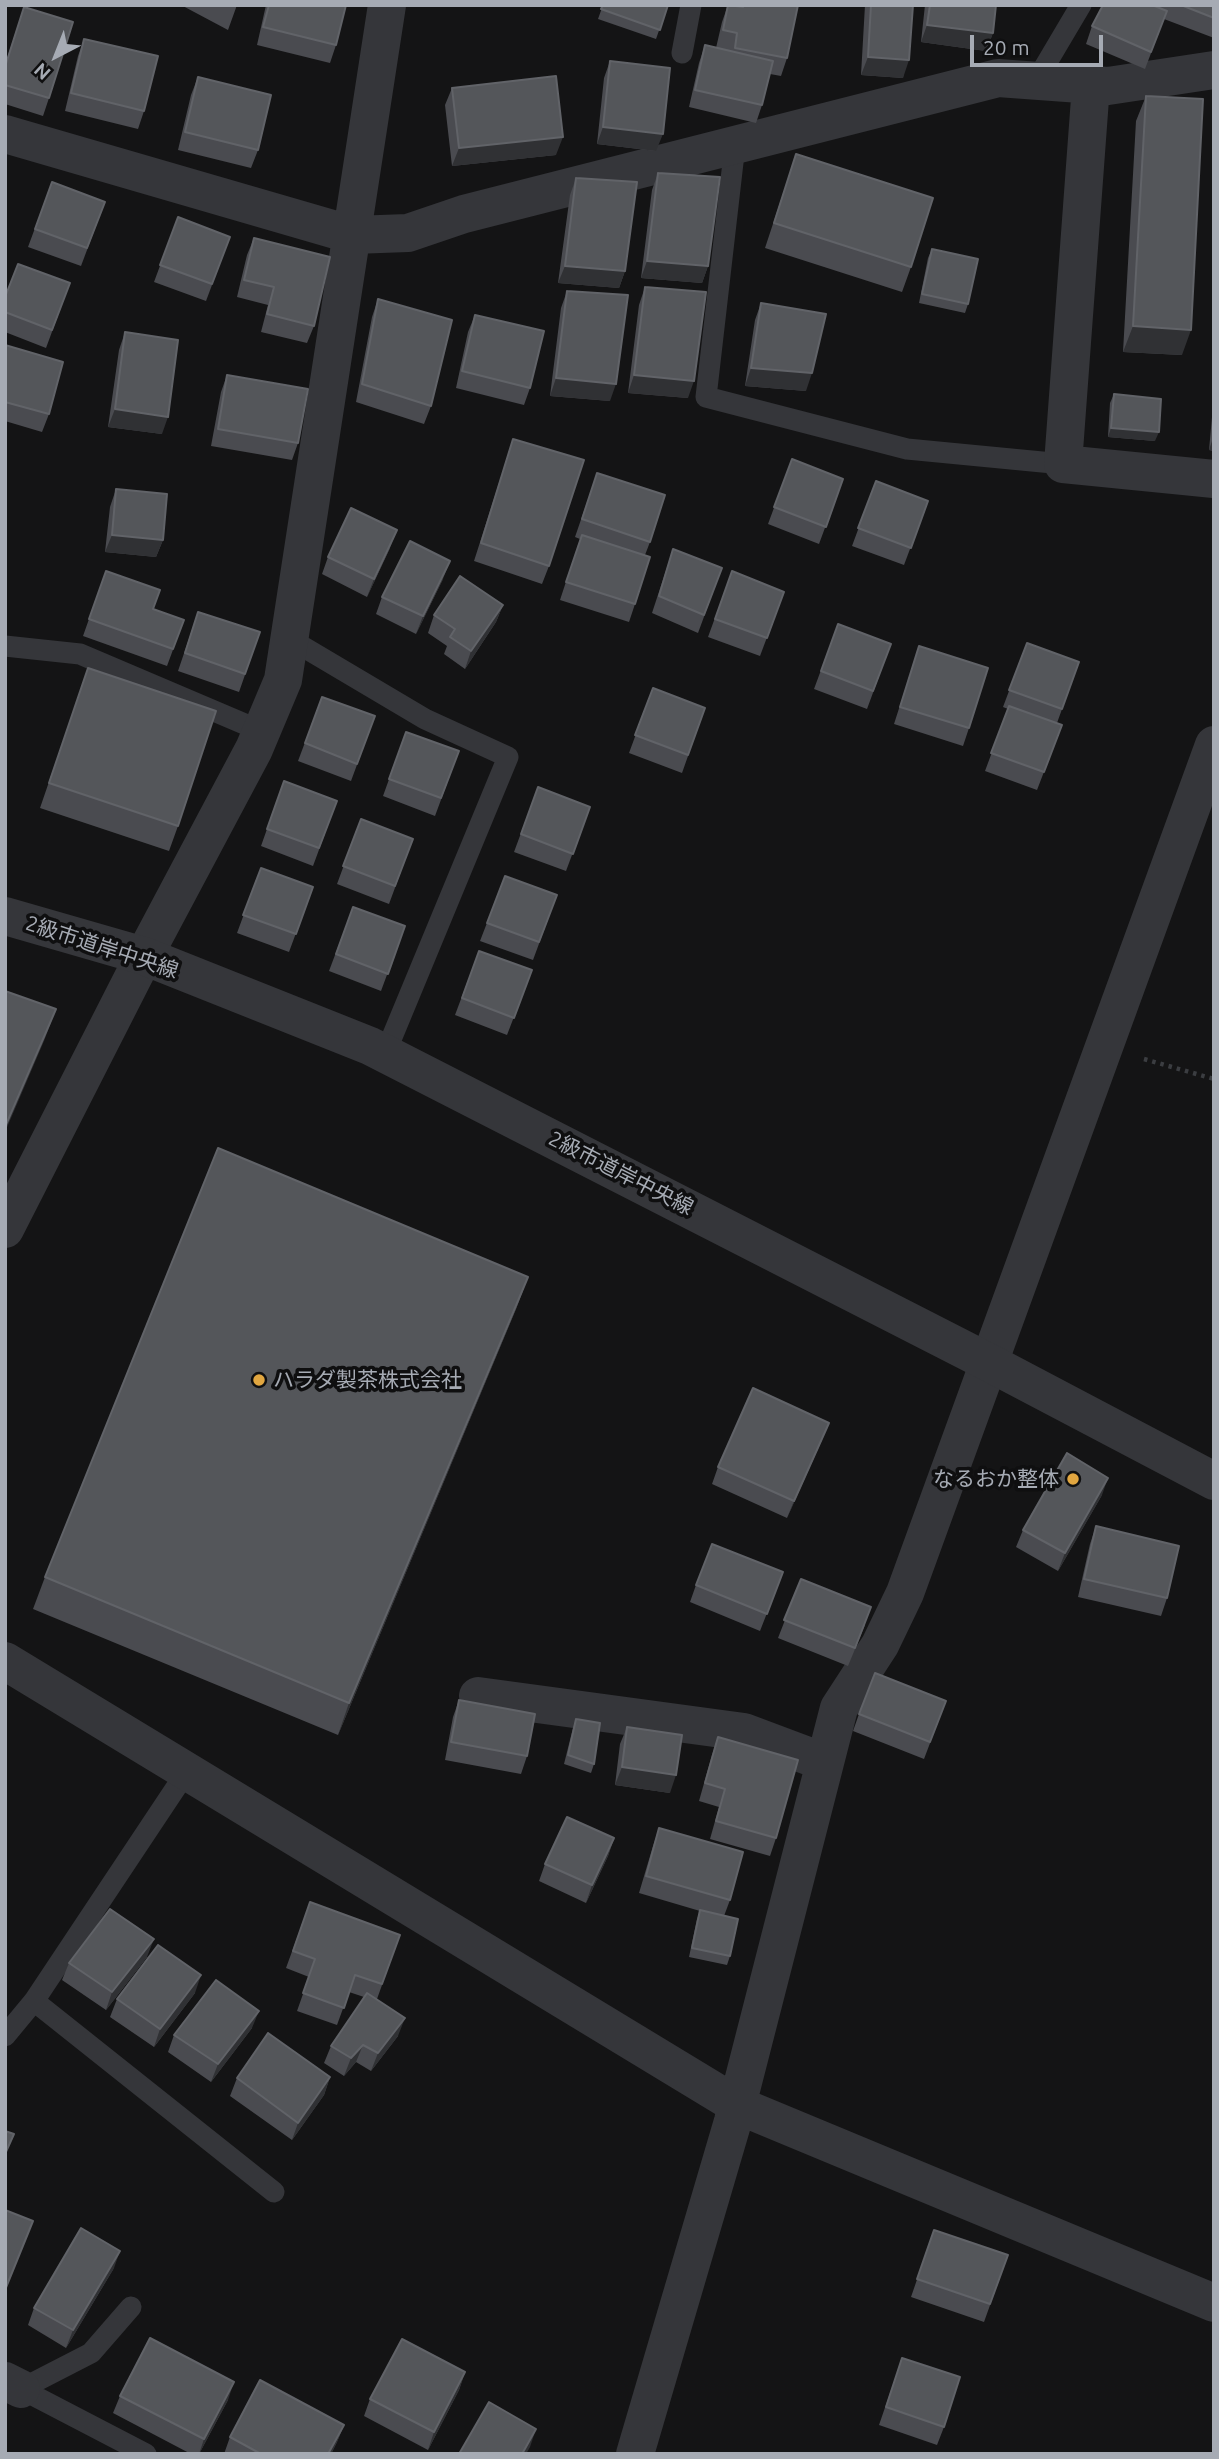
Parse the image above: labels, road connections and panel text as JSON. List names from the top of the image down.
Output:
{
  "streets": {
    "street": ["2級市道岸中央線"]
  },
  "places": ["ハラダ製茶株式会社", "なるおか整体"],
  "scale_bar": "20 m",
  "north": "bottom left"
}
